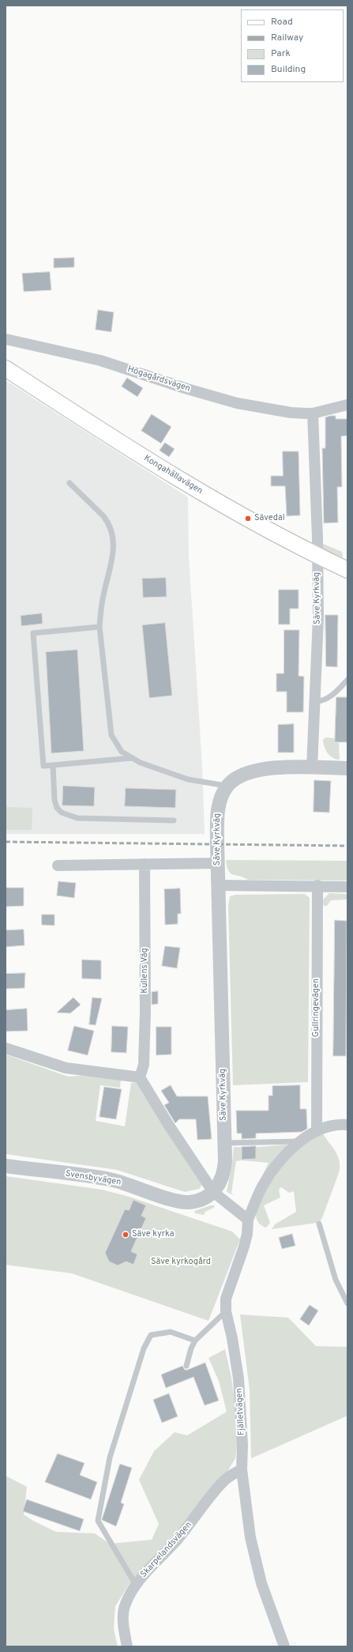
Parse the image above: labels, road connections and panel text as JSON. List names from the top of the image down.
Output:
{
  "streets": {
    "main road": ["Kongahällavägen"],
    "street": [
      "Högagårdsvägen",
      "Säve Kyrkväg",
      "Kullens Väg",
      "Gullringevägen",
      "Svensbyvägen",
      "Fjälletvägen",
      "Skarpelandsvägen"
    ]
  },
  "crossings": [
    ["Kongahällavägen", "Säve Kyrkväg"],
    ["Säve Kyrkväg", "Svensbyvägen"],
    ["Gullringevägen", "Fjälletvägen"],
    ["Fjälletvägen", "Skarpelandsvägen"]
  ],
  "parks": ["Säve kyrkogård"],
  "places": ["Sävedal", "Säve kyrka"],
  "legend": [
    "Road",
    "Railway",
    "Park",
    "Building"
  ]
}
